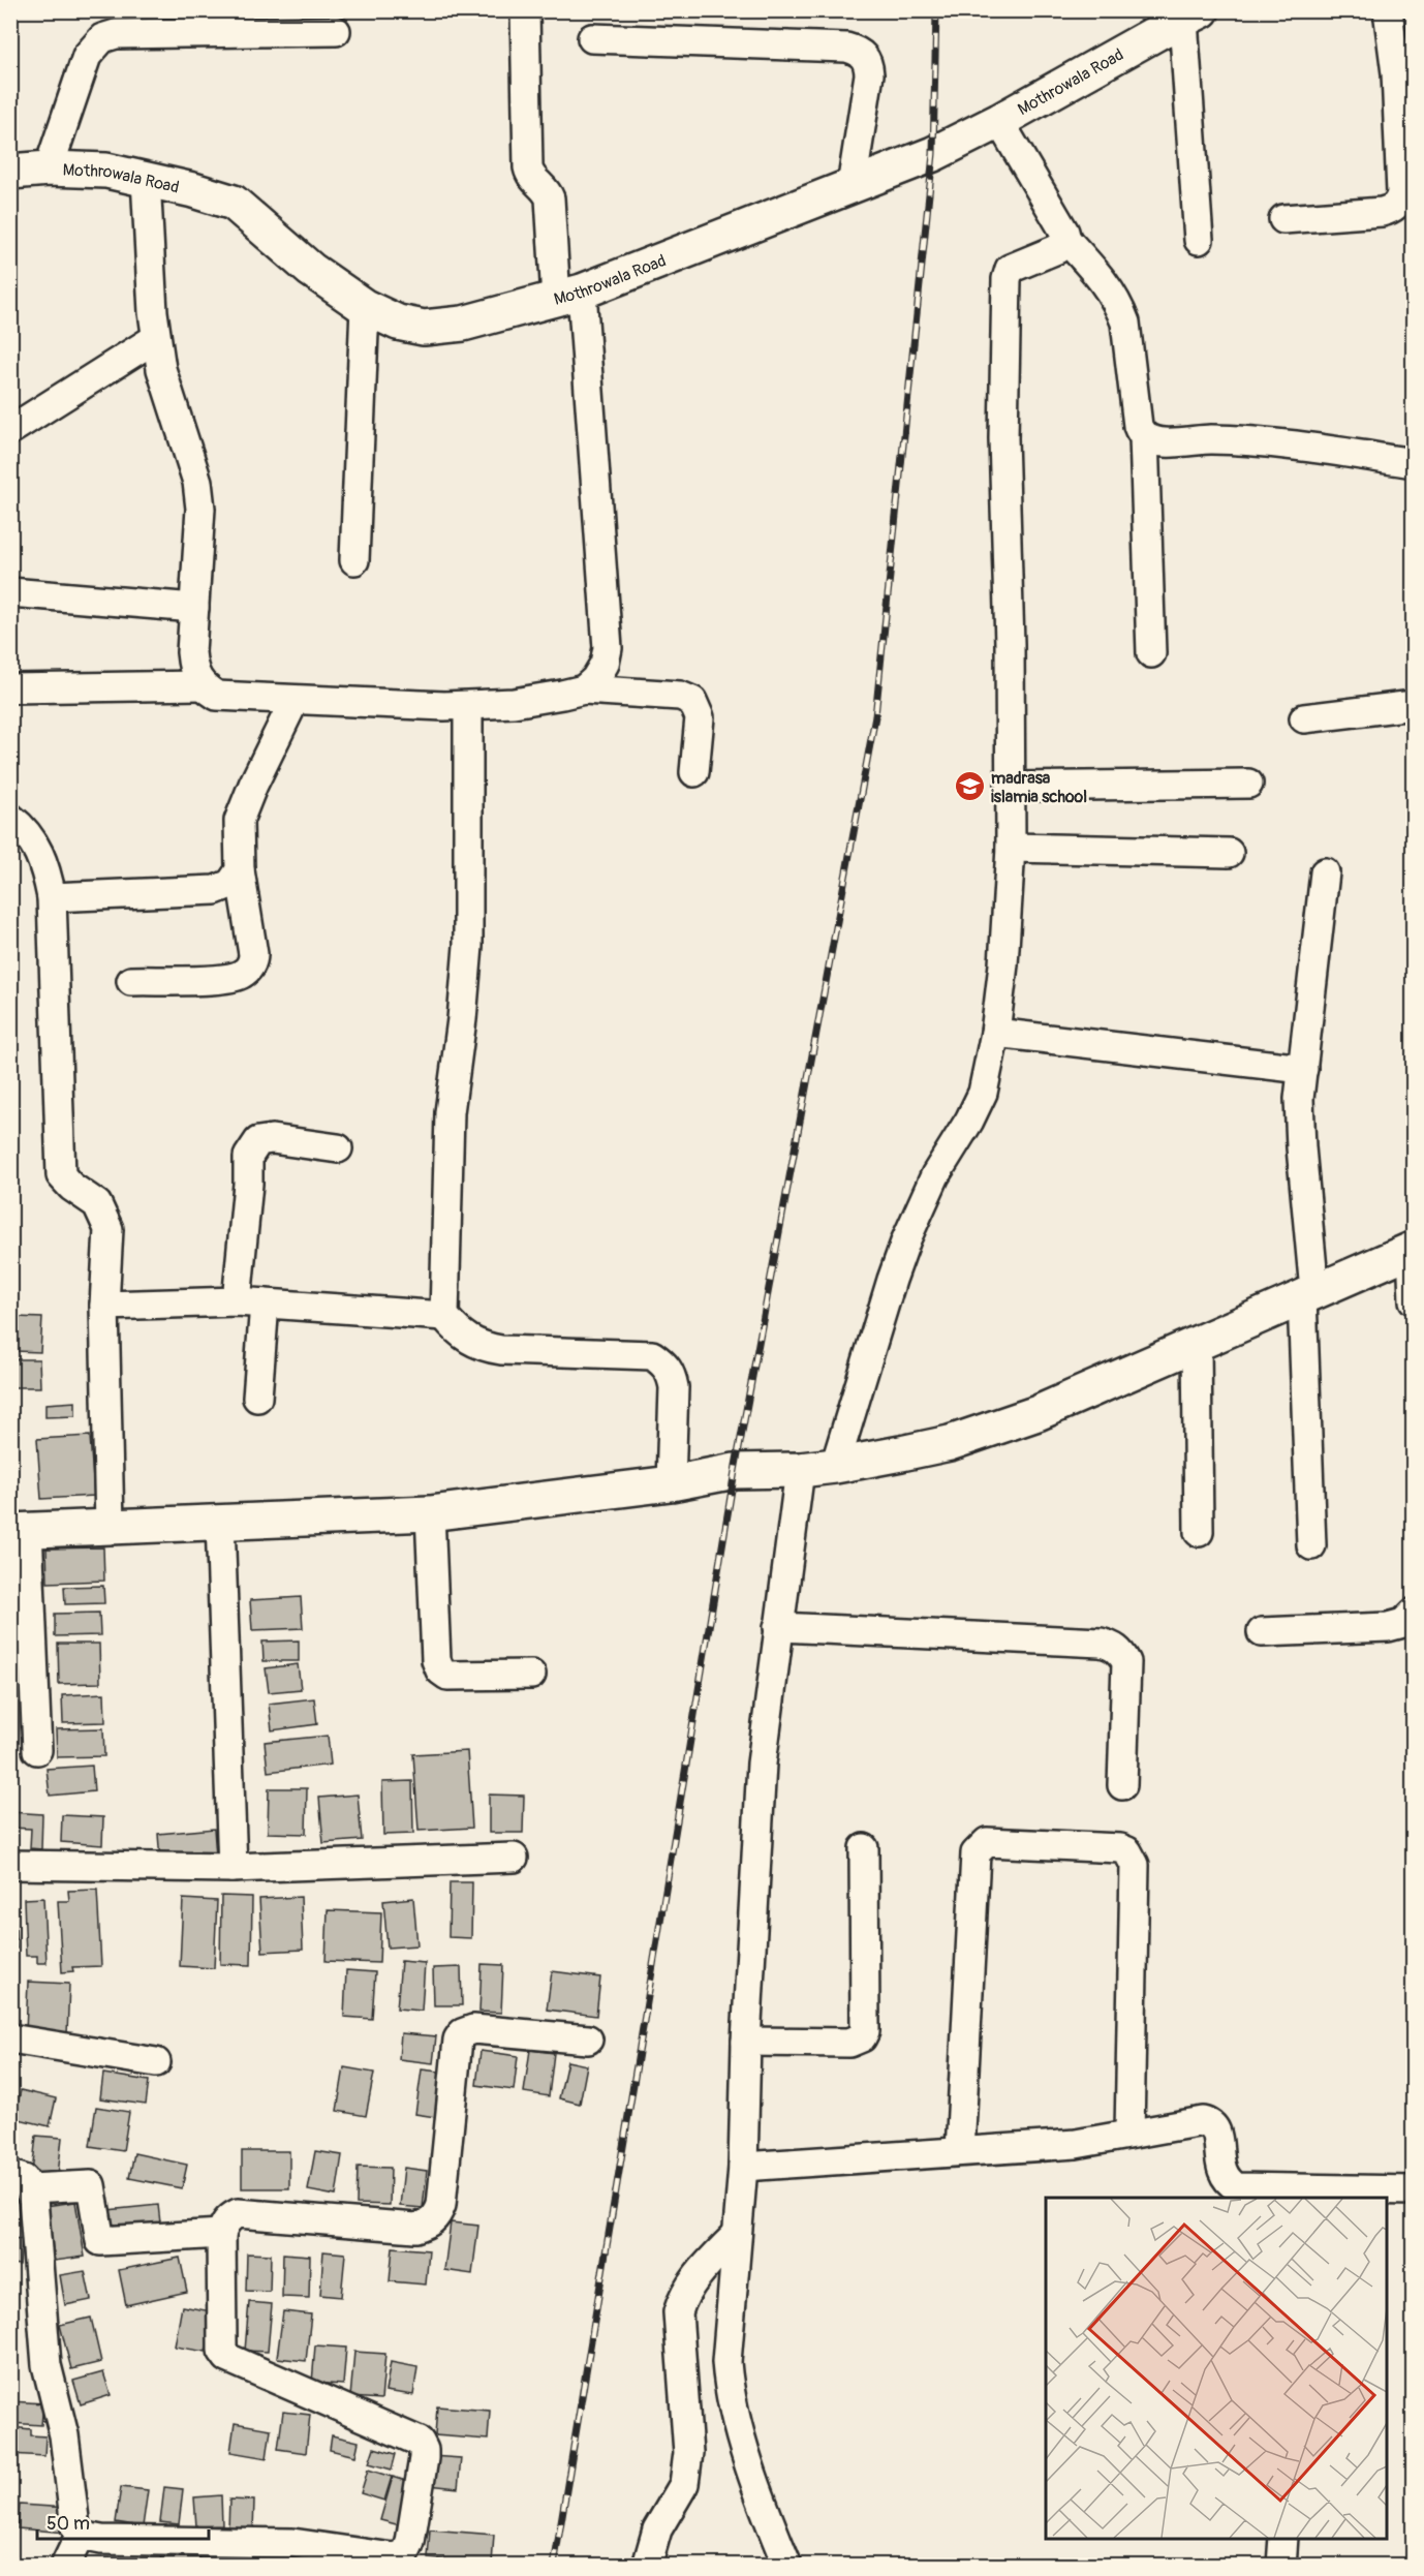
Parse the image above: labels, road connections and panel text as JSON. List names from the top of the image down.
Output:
{
  "streets": {
    "main road": ["Mothrowala Road"]
  },
  "places": {
    "school or university": ["madrasa islamia school"]
  },
  "scale_bar": "50 m"
}
